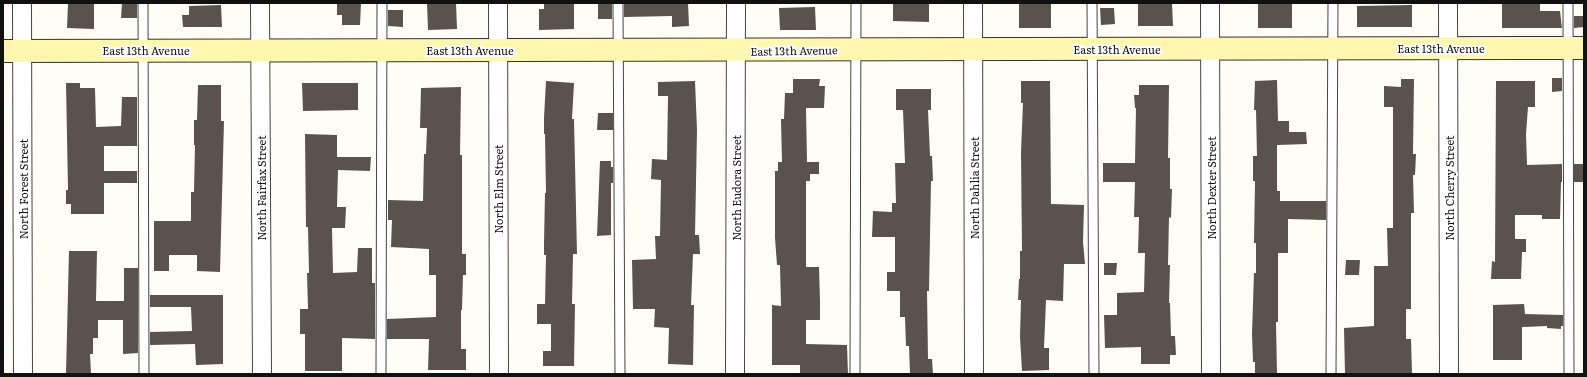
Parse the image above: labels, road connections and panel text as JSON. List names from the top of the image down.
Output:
{
  "streets": {
    "main road": ["East 13th Avenue"],
    "street": [
      "North Fairfax Street",
      "North Eudora Street",
      "North Dahlia Street",
      "North Dexter Street",
      "North Cherry Street",
      "North Forest Street",
      "North Elm Street"
    ]
  },
  "crossings": [
    ["East 13th Avenue", "North Fairfax Street"],
    ["East 13th Avenue", "North Eudora Street"],
    ["East 13th Avenue", "North Dahlia Street"],
    ["East 13th Avenue", "North Dexter Street"],
    ["East 13th Avenue", "North Cherry Street"],
    ["East 13th Avenue", "North Forest Street"],
    ["East 13th Avenue", "North Elm Street"]
  ]
}
